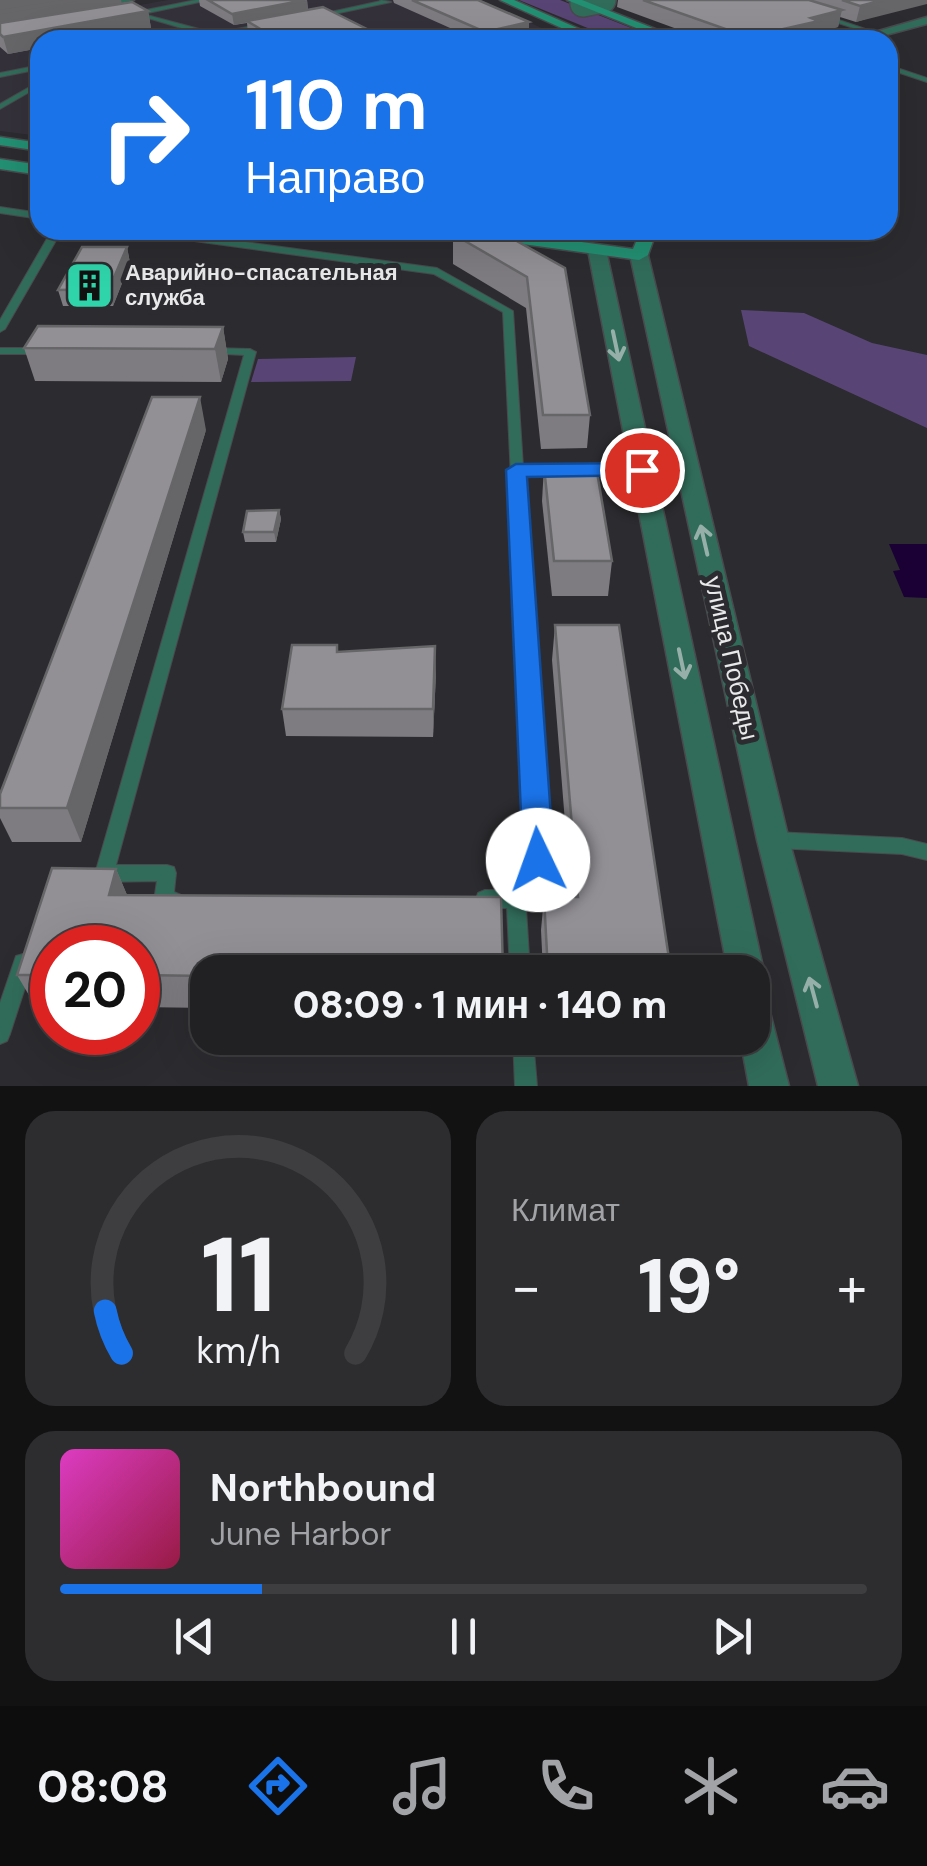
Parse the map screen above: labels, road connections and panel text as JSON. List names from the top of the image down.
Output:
{
  "streets": {
    "street": ["улица Победы"]
  },
  "places": {
    "building": ["Аварийно-спасательная служба"]
  },
  "page": {
    "turn": ["110 m", "Направо"],
    "limit": "20",
    "trip": "08:09 · 1 мин · 140 m",
    "tile": "Климат",
    "heat": ["−", "19°", "+"],
    "song": ["Northbound", "June Harbor"],
    "tabs": "08:08",
    "gauge": ["11", "km/h"]
  }
}
